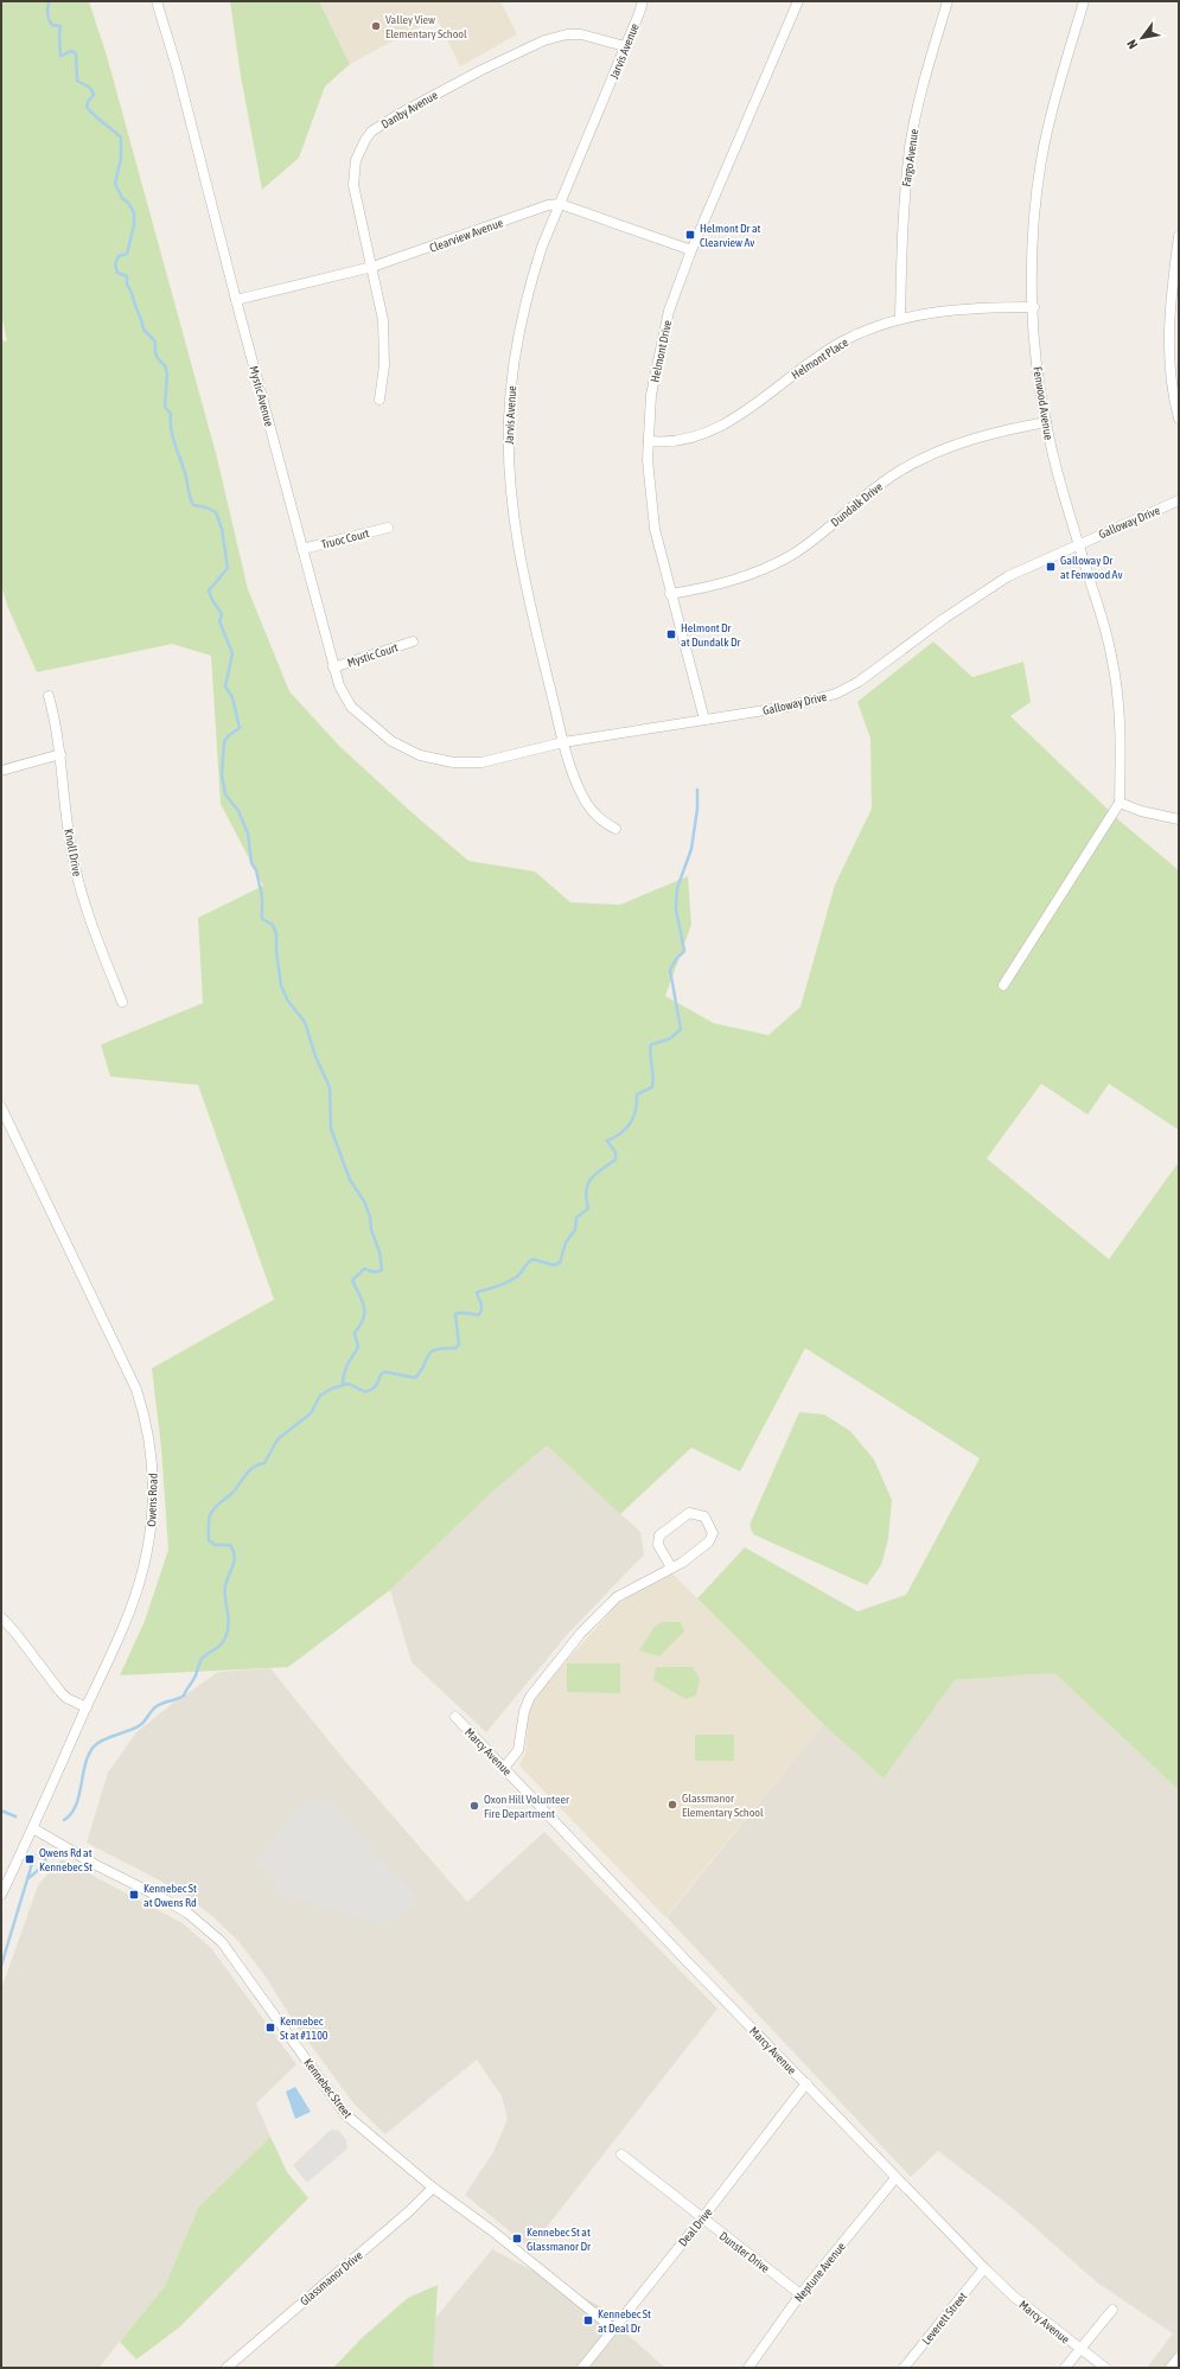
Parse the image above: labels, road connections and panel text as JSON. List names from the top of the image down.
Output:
{
  "streets": {
    "street": [
      "Jarvis Avenue",
      "Danby Avenue",
      "Fargo Avenue",
      "Clearview Avenue",
      "Helmont Drive",
      "Helmont Place",
      "Mystic Avenue",
      "Fenwood Avenue",
      "Dundalk Drive",
      "Galloway Drive",
      "Truoc Court",
      "Mystic Court",
      "Knoll Drive",
      "Owens Road",
      "Marcy Avenue",
      "Kennebec Street",
      "Deal Drive",
      "Dunster Drive",
      "Neptune Avenue",
      "Glassmanor Drive",
      "Leverett Street"
    ]
  },
  "crossings": [
    ["Jarvis Avenue", "Danby Avenue"],
    ["Jarvis Avenue", "Clearview Avenue"],
    ["Jarvis Avenue", "Galloway Drive"],
    ["Danby Avenue", "Clearview Avenue"],
    ["Fargo Avenue", "Helmont Place"],
    ["Clearview Avenue", "Mystic Avenue"],
    ["Helmont Drive", "Helmont Place"],
    ["Helmont Drive", "Dundalk Drive"],
    ["Helmont Drive", "Galloway Drive"],
    ["Helmont Place", "Fenwood Avenue"],
    ["Mystic Avenue", "Galloway Drive"],
    ["Mystic Avenue", "Truoc Court"],
    ["Mystic Avenue", "Mystic Court"],
    ["Fenwood Avenue", "Dundalk Drive"],
    ["Fenwood Avenue", "Galloway Drive"],
    ["Owens Road", "Kennebec Street"],
    ["Marcy Avenue", "Deal Drive"],
    ["Marcy Avenue", "Neptune Avenue"],
    ["Marcy Avenue", "Leverett Street"],
    ["Kennebec Street", "Deal Drive"],
    ["Kennebec Street", "Glassmanor Drive"],
    ["Deal Drive", "Dunster Drive"],
    ["Dunster Drive", "Neptune Avenue"]
  ],
  "places": {
    "other": ["Valley View Elementary School", "Glassmanor Elementary School", "Oxon Hill Volunteer Fire Department"],
    "transit": [
      "Helmont Dr at Clearview Av",
      "Galloway Dr at Fenwood Av",
      "Helmont Dr at Dundalk Dr",
      "Owens Rd at Kennebec St",
      "Kennebec St at Owens Rd",
      "Kennebec St at #1100",
      "Kennebec St at Glassmanor Dr",
      "Kennebec St at Deal Dr"
    ]
  },
  "north": "bottom left"
}
